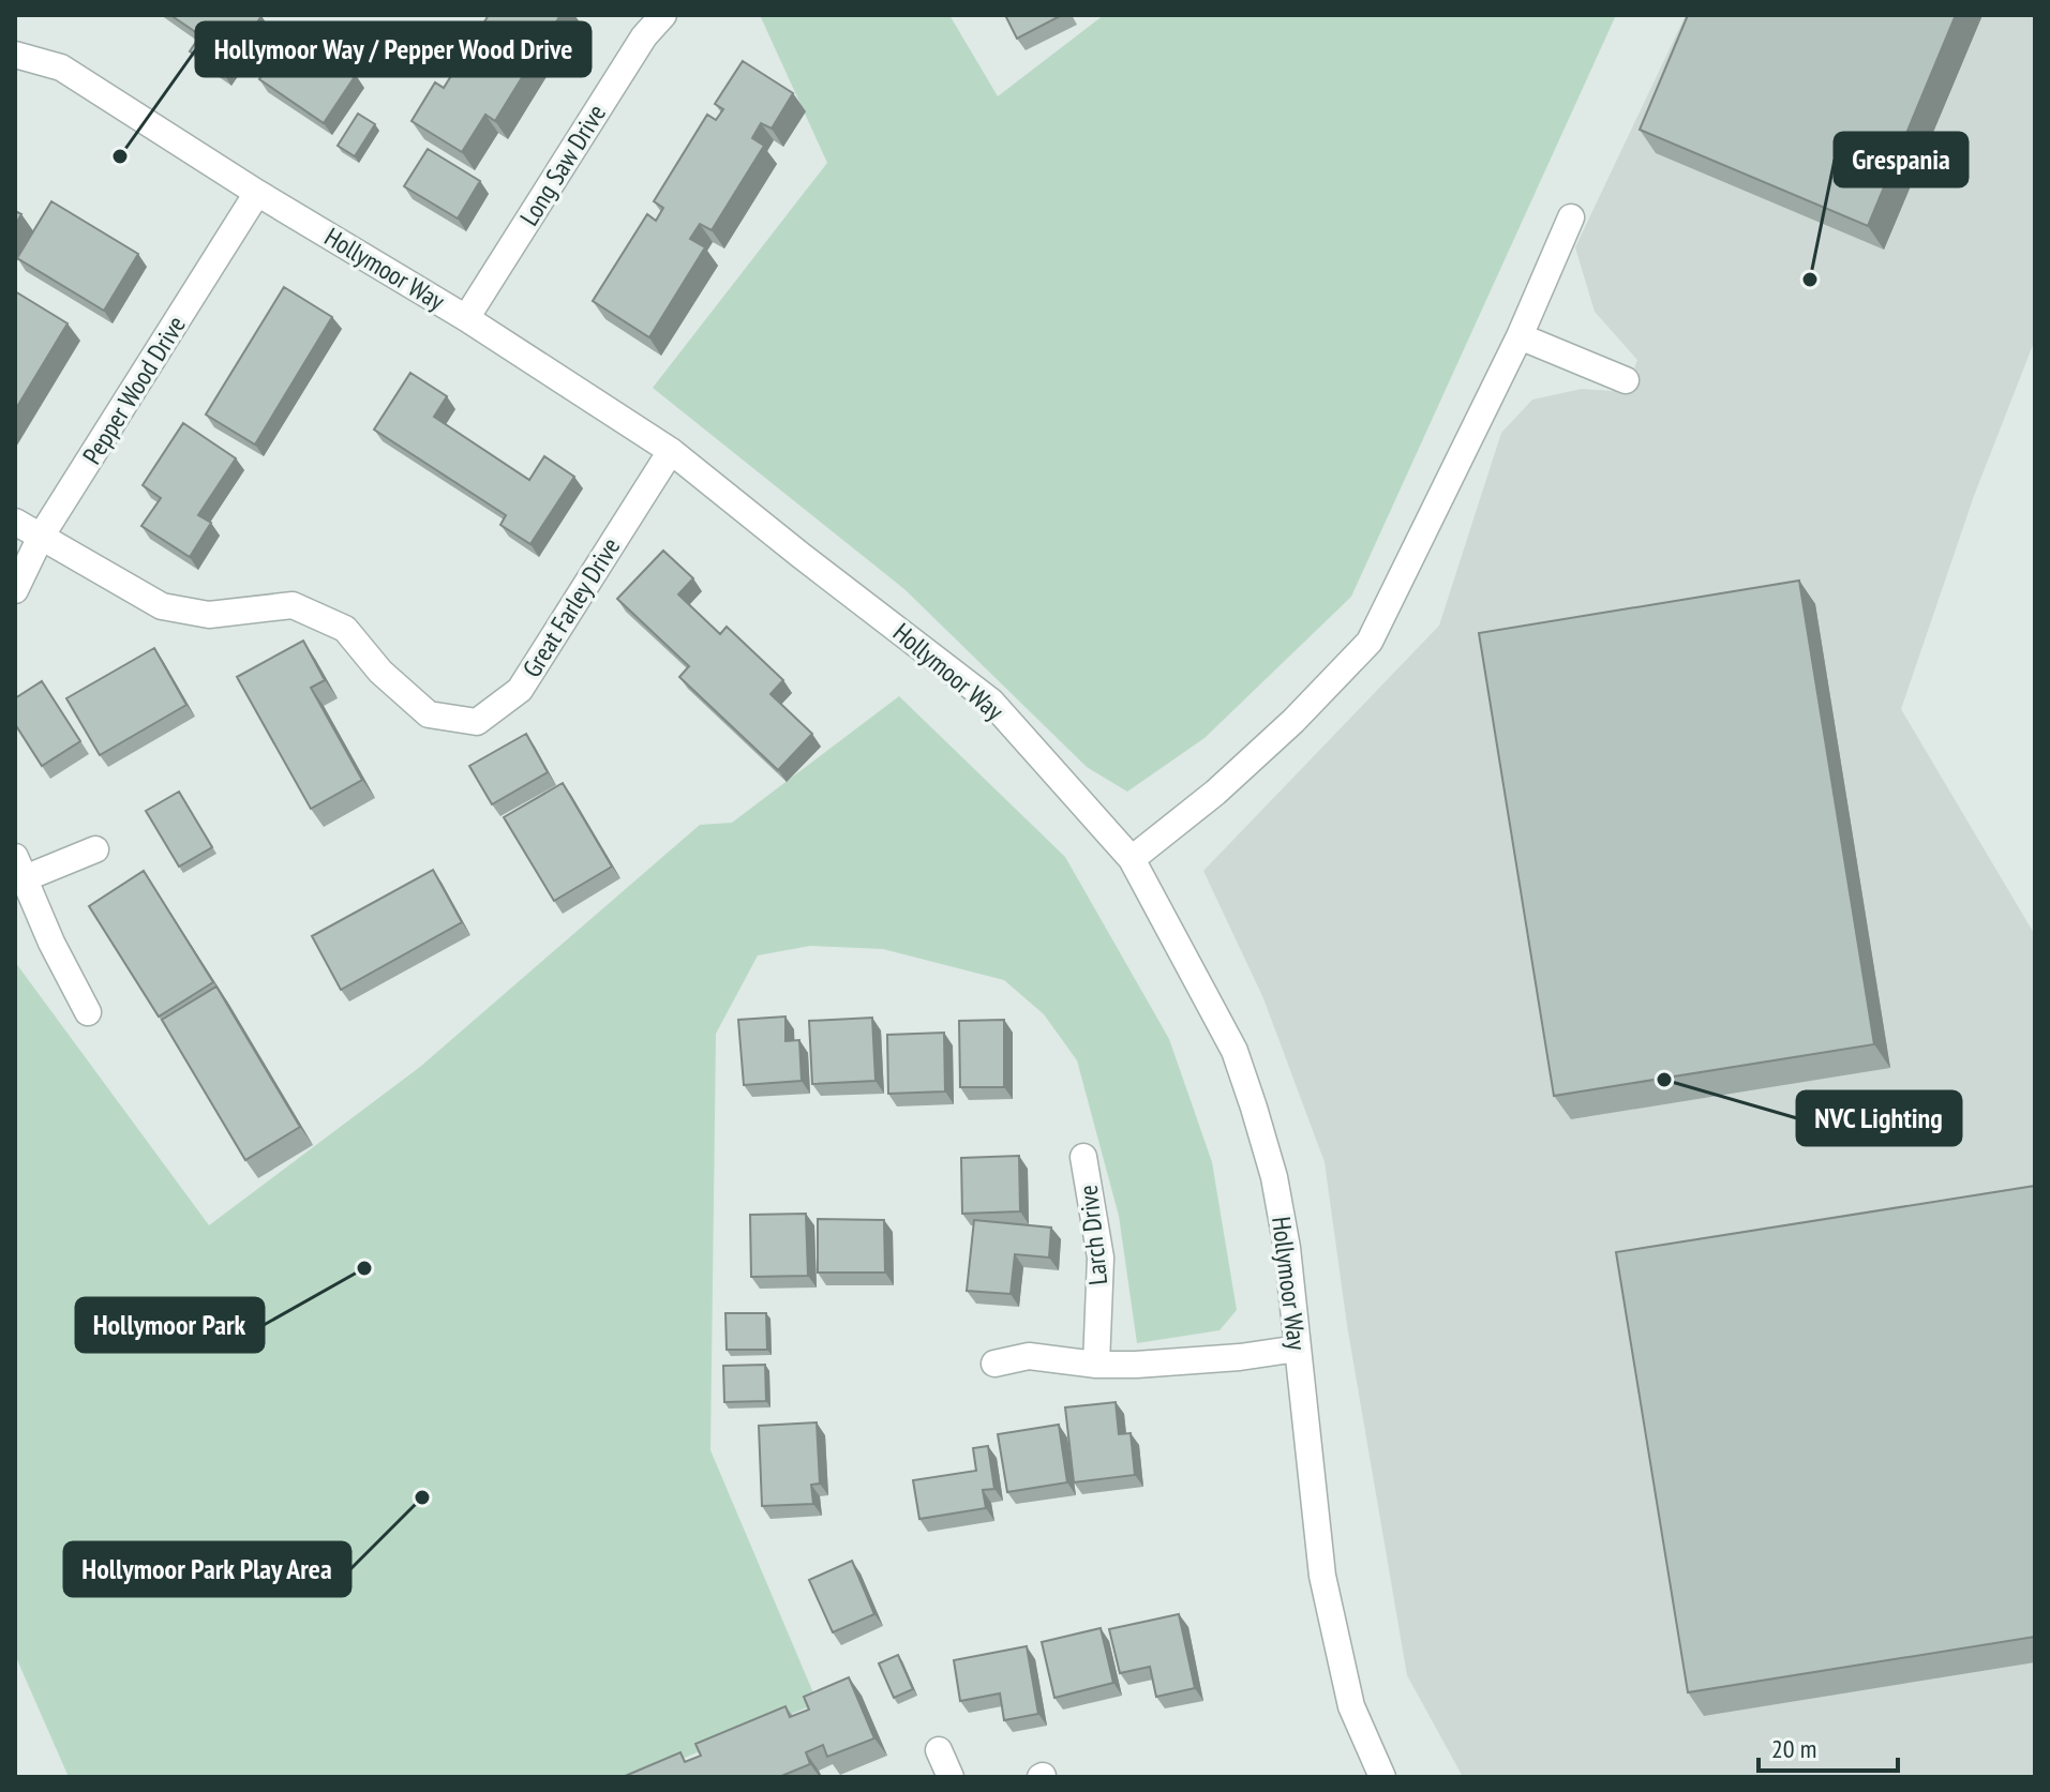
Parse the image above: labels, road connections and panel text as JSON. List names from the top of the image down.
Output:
{
  "streets": {
    "street": [
      "Long Saw Drive",
      "Hollymoor Way",
      "Pepper Wood Drive",
      "Great Farley Drive",
      "Larch Drive"
    ]
  },
  "crossings": [
    ["Long Saw Drive", "Hollymoor Way"],
    ["Hollymoor Way", "Pepper Wood Drive"],
    ["Hollymoor Way", "Great Farley Drive"],
    ["Pepper Wood Drive", "Great Farley Drive"]
  ],
  "places": [
    "Hollymoor Way / Pepper Wood Drive",
    "Grespania",
    "NVC Lighting",
    "Hollymoor Park",
    "Hollymoor Park Play Area"
  ],
  "scale_bar": "20 m"
}
